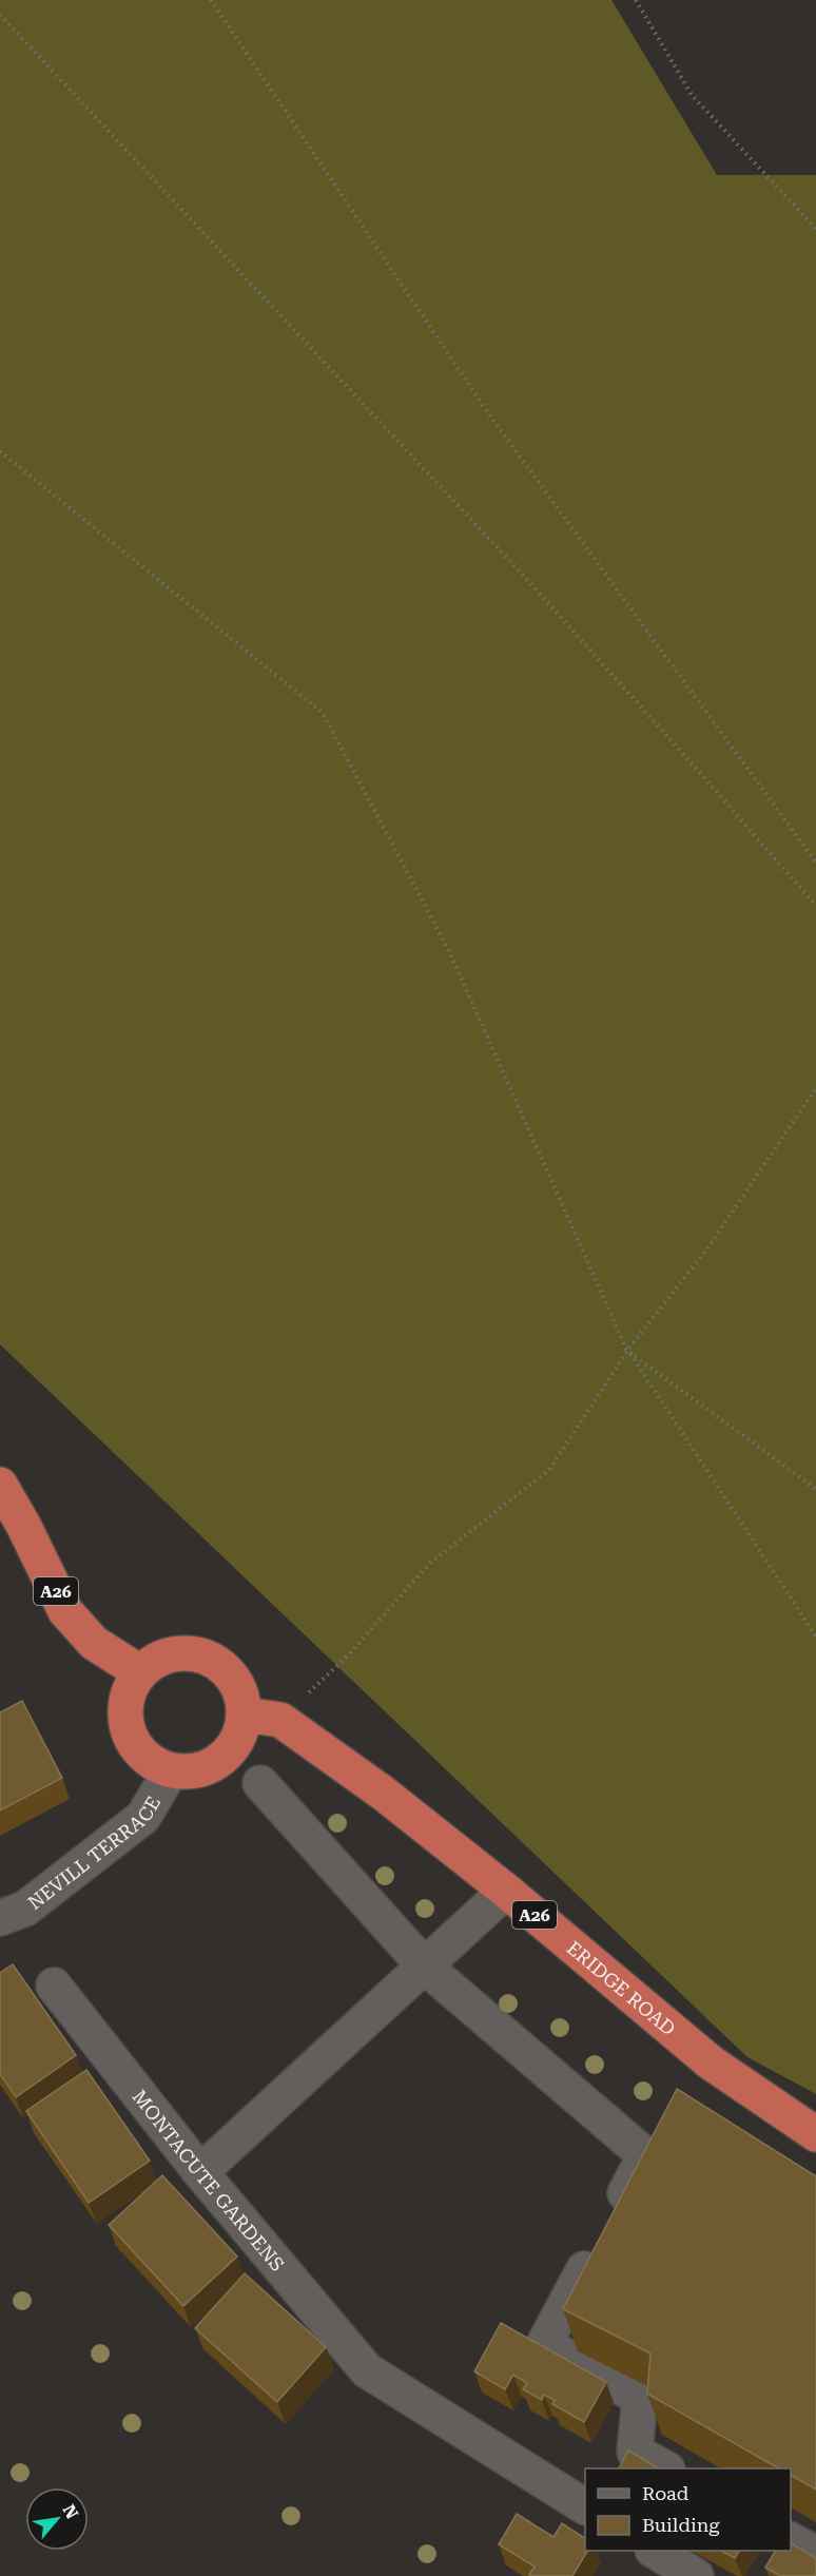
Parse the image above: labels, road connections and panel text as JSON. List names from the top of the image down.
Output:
{
  "streets": {
    "highway": ["A26", "ERIDGE ROAD"],
    "street": ["NEVILL TERRACE", "MONTACUTE GARDENS"]
  },
  "crossings": [
    ["A26", "NEVILL TERRACE"],
    ["A26", "ERIDGE ROAD"],
    ["NEVILL TERRACE", "ERIDGE ROAD"]
  ],
  "legend": ["Road", "Building"],
  "north": "top right"
}
